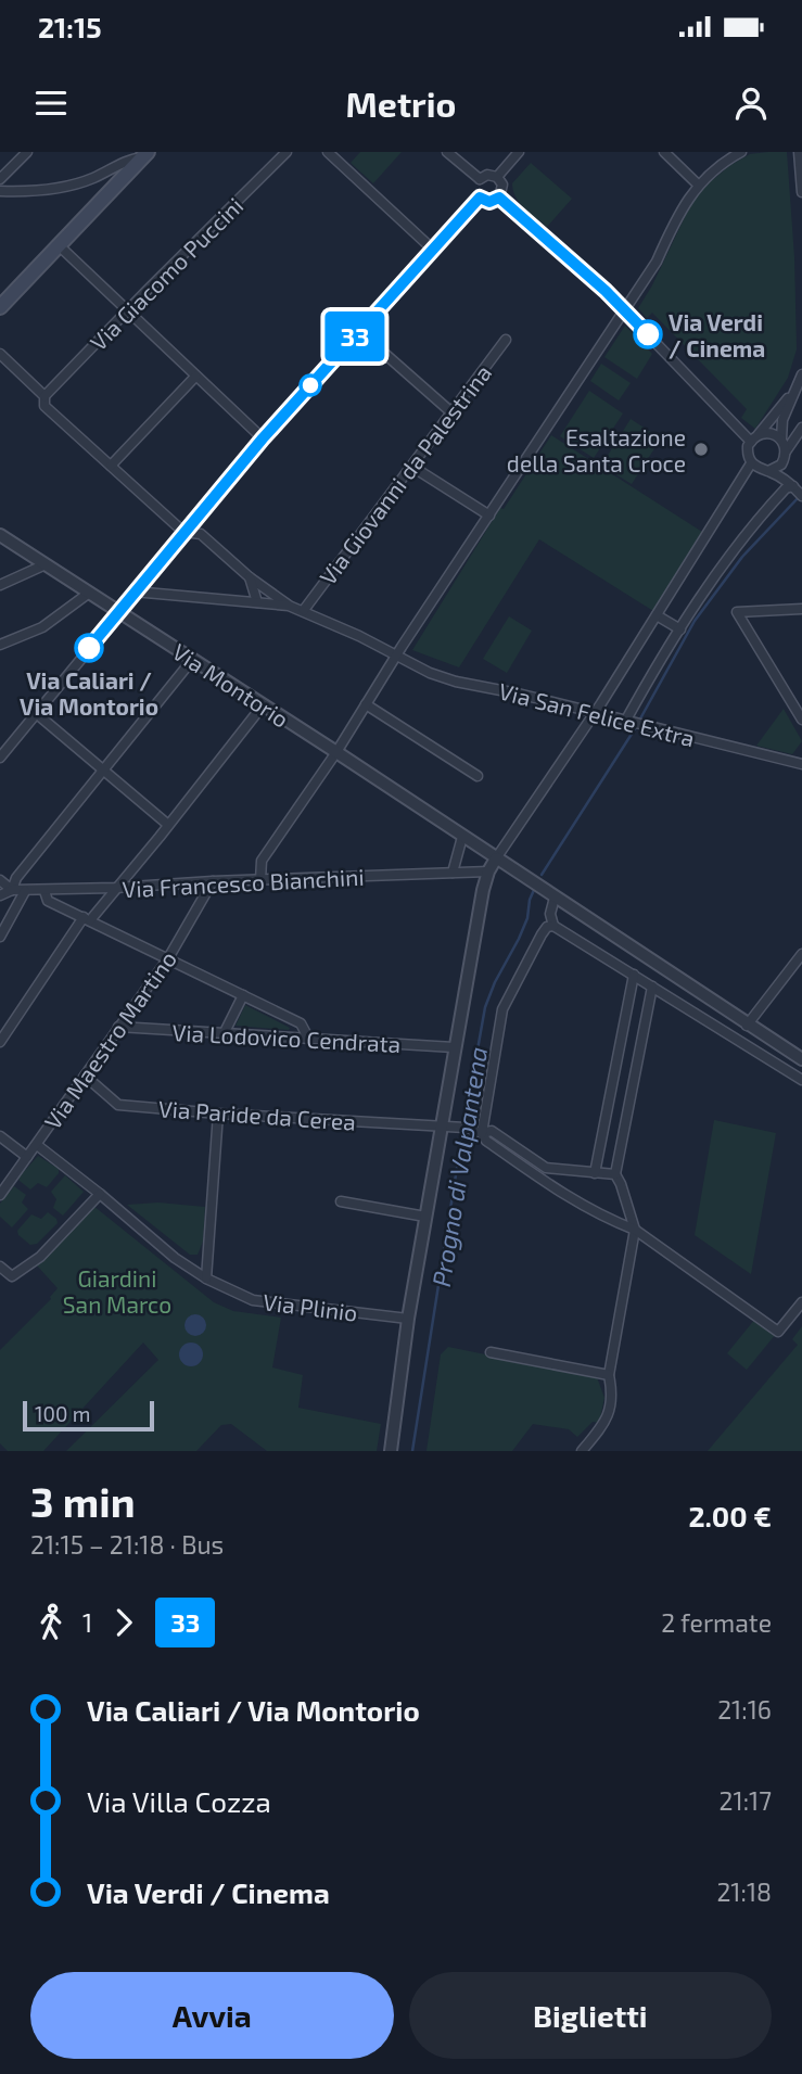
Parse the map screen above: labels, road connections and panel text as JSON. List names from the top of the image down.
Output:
{
  "streets": {
    "street": [
      "Via Giacomo Puccini",
      "Via Giovanni da Palestrina",
      "Via Montorio",
      "Via San Felice Extra",
      "Via Francesco Bianchini",
      "Via Lodovico Cendrata",
      "Via Maestro Martino",
      "Via Paride da Cerea",
      "Via Plinio"
    ]
  },
  "crossings": [
    ["Via Giovanni da Palestrina", "Via San Felice Extra"],
    ["Via Francesco Bianchini", "Via Maestro Martino"],
    ["Via Lodovico Cendrata", "Via Maestro Martino"],
    ["Via Maestro Martino", "Via Paride da Cerea"],
    ["Via Maestro Martino", "Via Plinio"]
  ],
  "water": ["Progno di Valpantena"],
  "parks": ["Giardini San Marco"],
  "places": ["Via Verdi / Cinema", "Esaltazione della Santa Croce", "Via Caliari / Via Montorio"],
  "lines": ["bus line 33"],
  "scale_bar": "100 m",
  "page": {
    "status": "21:15",
    "header": "Metrio",
    "on_map": "33",
    "scale": "100 m",
    "heading": ["3 min", "21:15 – 21:18 · Bus", "2.00 €"],
    "legs": ["1", "33", "2 fermate"],
    "list": [
      {
        "name": "Via Caliari / Via Montorio",
        "value": "21:16"
      },
      {
        "name": "Via Villa Cozza",
        "value": "21:17"
      },
      {
        "name": "Via Verdi / Cinema",
        "value": "21:18"
      }
    ],
    "buttons": ["Avvia", "Biglietti"]
  }
}
